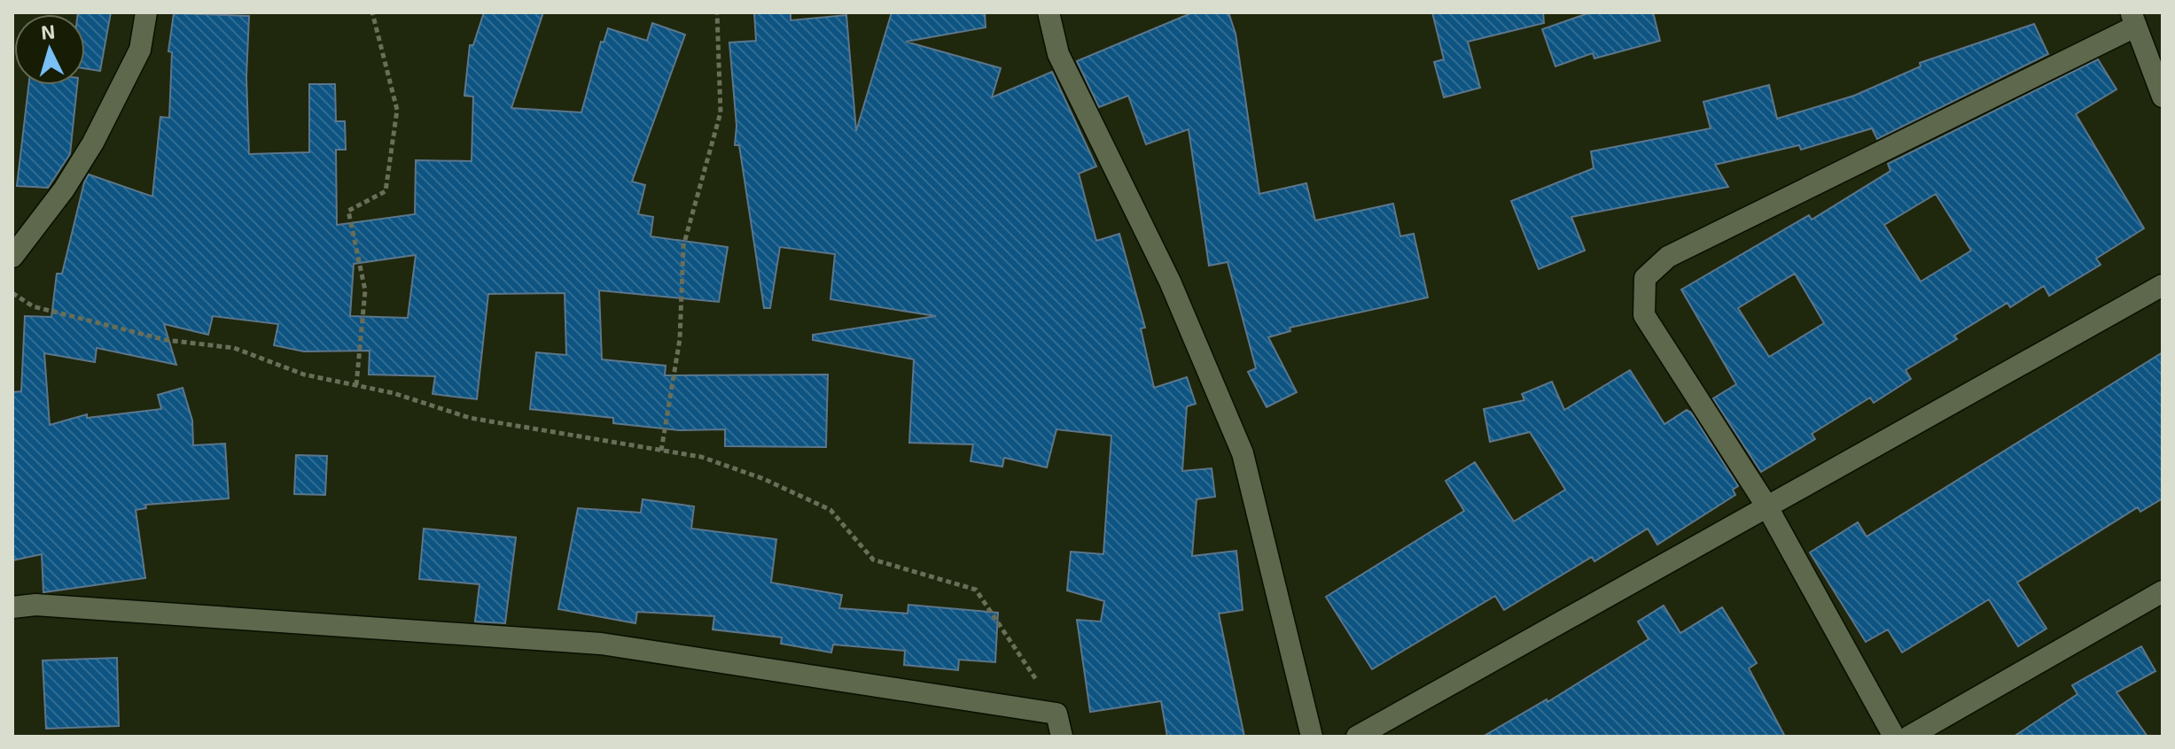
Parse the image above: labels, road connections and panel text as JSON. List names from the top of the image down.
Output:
{
  "north": "top"
}
